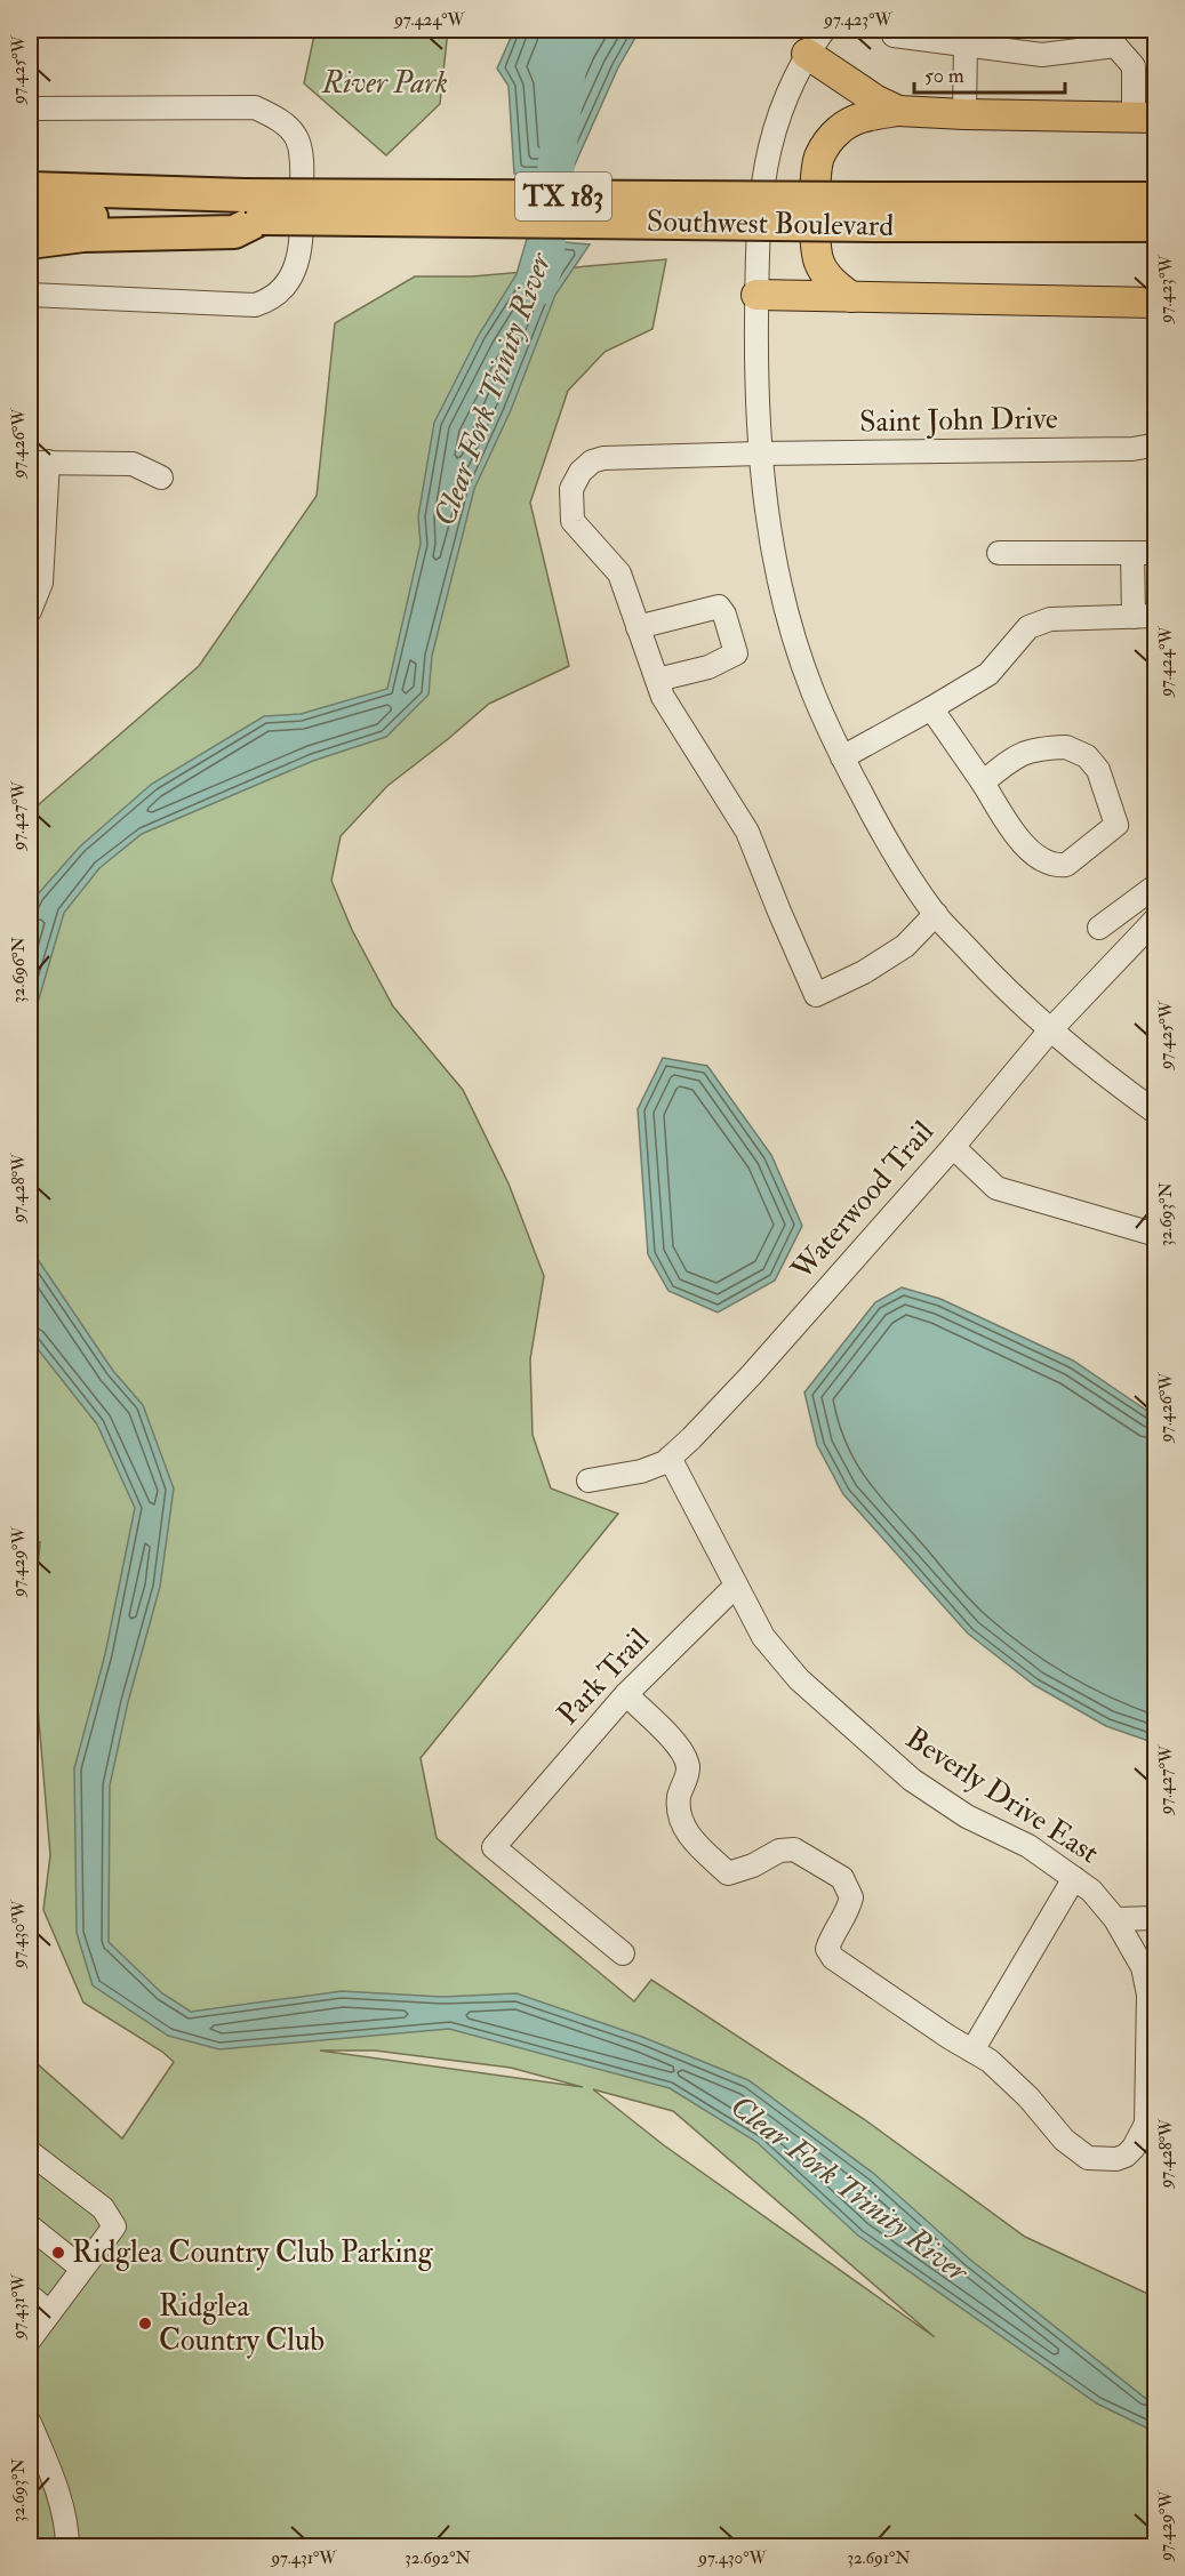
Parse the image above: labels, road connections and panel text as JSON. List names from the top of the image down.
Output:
{
  "streets": {
    "highway": ["TX 183", "Southwest Boulevard"],
    "street": [
      "Saint John Drive",
      "Waterwood Trail",
      "Park Trail",
      "Beverly Drive East"
    ]
  },
  "crossings": [
    ["Waterwood Trail", "Beverly Drive East"],
    ["Park Trail", "Beverly Drive East"]
  ],
  "water": ["Clear Fork Trinity River"],
  "parks": ["River Park"],
  "places": ["Ridglea Country Club Parking", "Ridglea Country Club"],
  "scale_bar": "50 m",
  "coordinates": [
    "97.424°W",
    "97.423°W",
    "97.425°W",
    "97.426°W",
    "97.427°W",
    "32.696°N",
    "97.428°W",
    "32.693°N",
    "97.429°W",
    "97.430°W",
    "97.431°W",
    "32.692°N",
    "32.691°N"
  ]
}
